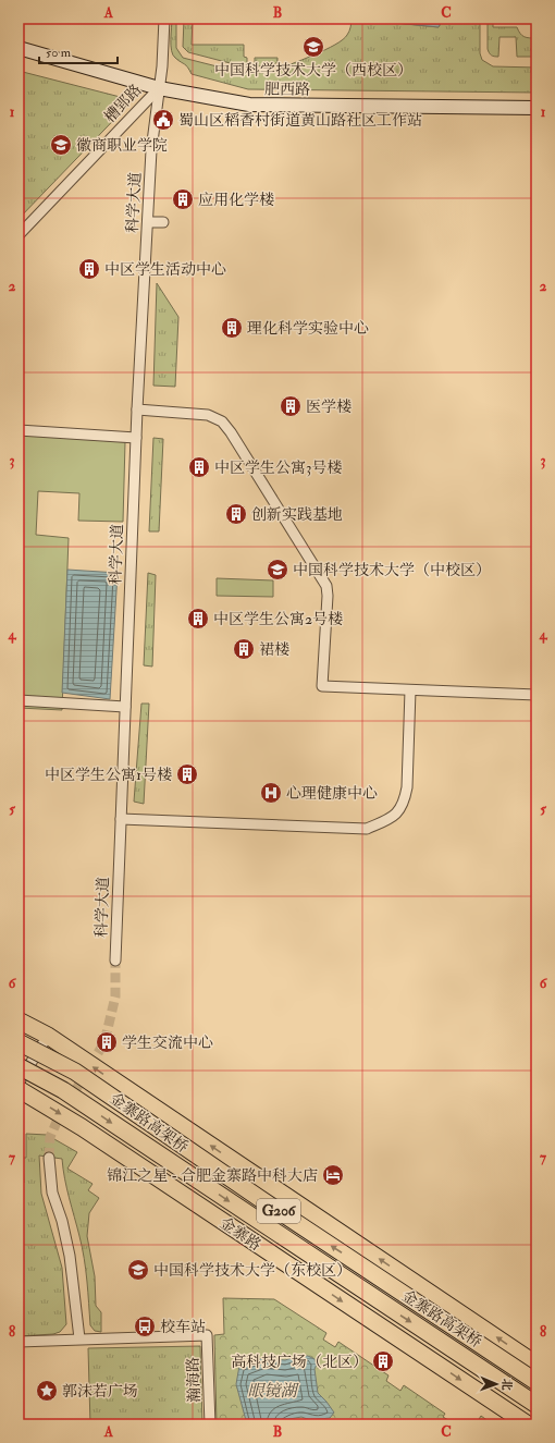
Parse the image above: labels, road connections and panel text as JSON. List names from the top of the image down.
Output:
{
  "streets": {
    "highway": ["金寨路高架桥", "G206", "金寨路"],
    "main road": ["肥西路"],
    "street": ["槽郢路", "科学大道", "瀚海路"]
  },
  "crossings": [
    ["肥西路", "槽郢路"],
    ["肥西路", "科学大道"],
    ["槽郢路", "科学大道"]
  ],
  "water": ["眼镜湖"],
  "places": {
    "school or university": [
      "中国科学技术大学（西校区）",
      "徽商职业学院",
      "中国科学技术大学（中校区）",
      "中国科学技术大学（东校区）"
    ],
    "public building": ["蜀山区稻香村街道黄山路社区工作站"],
    "building": [
      "应用化学楼",
      "中区学生活动中心",
      "理化科学实验中心",
      "医学楼",
      "中区学生公寓3号楼",
      "创新实践基地",
      "中区学生公寓2号楼",
      "裙楼",
      "中区学生公寓1号楼",
      "学生交流中心",
      "高科技广场（北区）"
    ],
    "hospital": ["心理健康中心"],
    "hotel": ["锦江之星 - 合肥金寨路中科大店"],
    "bus stop": ["校车站"],
    "place": ["郭沫若广场"]
  },
  "scale_bar": "50 m",
  "north": "right",
  "grid": {
    "columns": ["A", "B", "C"],
    "rows": [
      "1",
      "2",
      "3",
      "4",
      "5",
      "6",
      "7",
      "8"
    ]
  }
}
